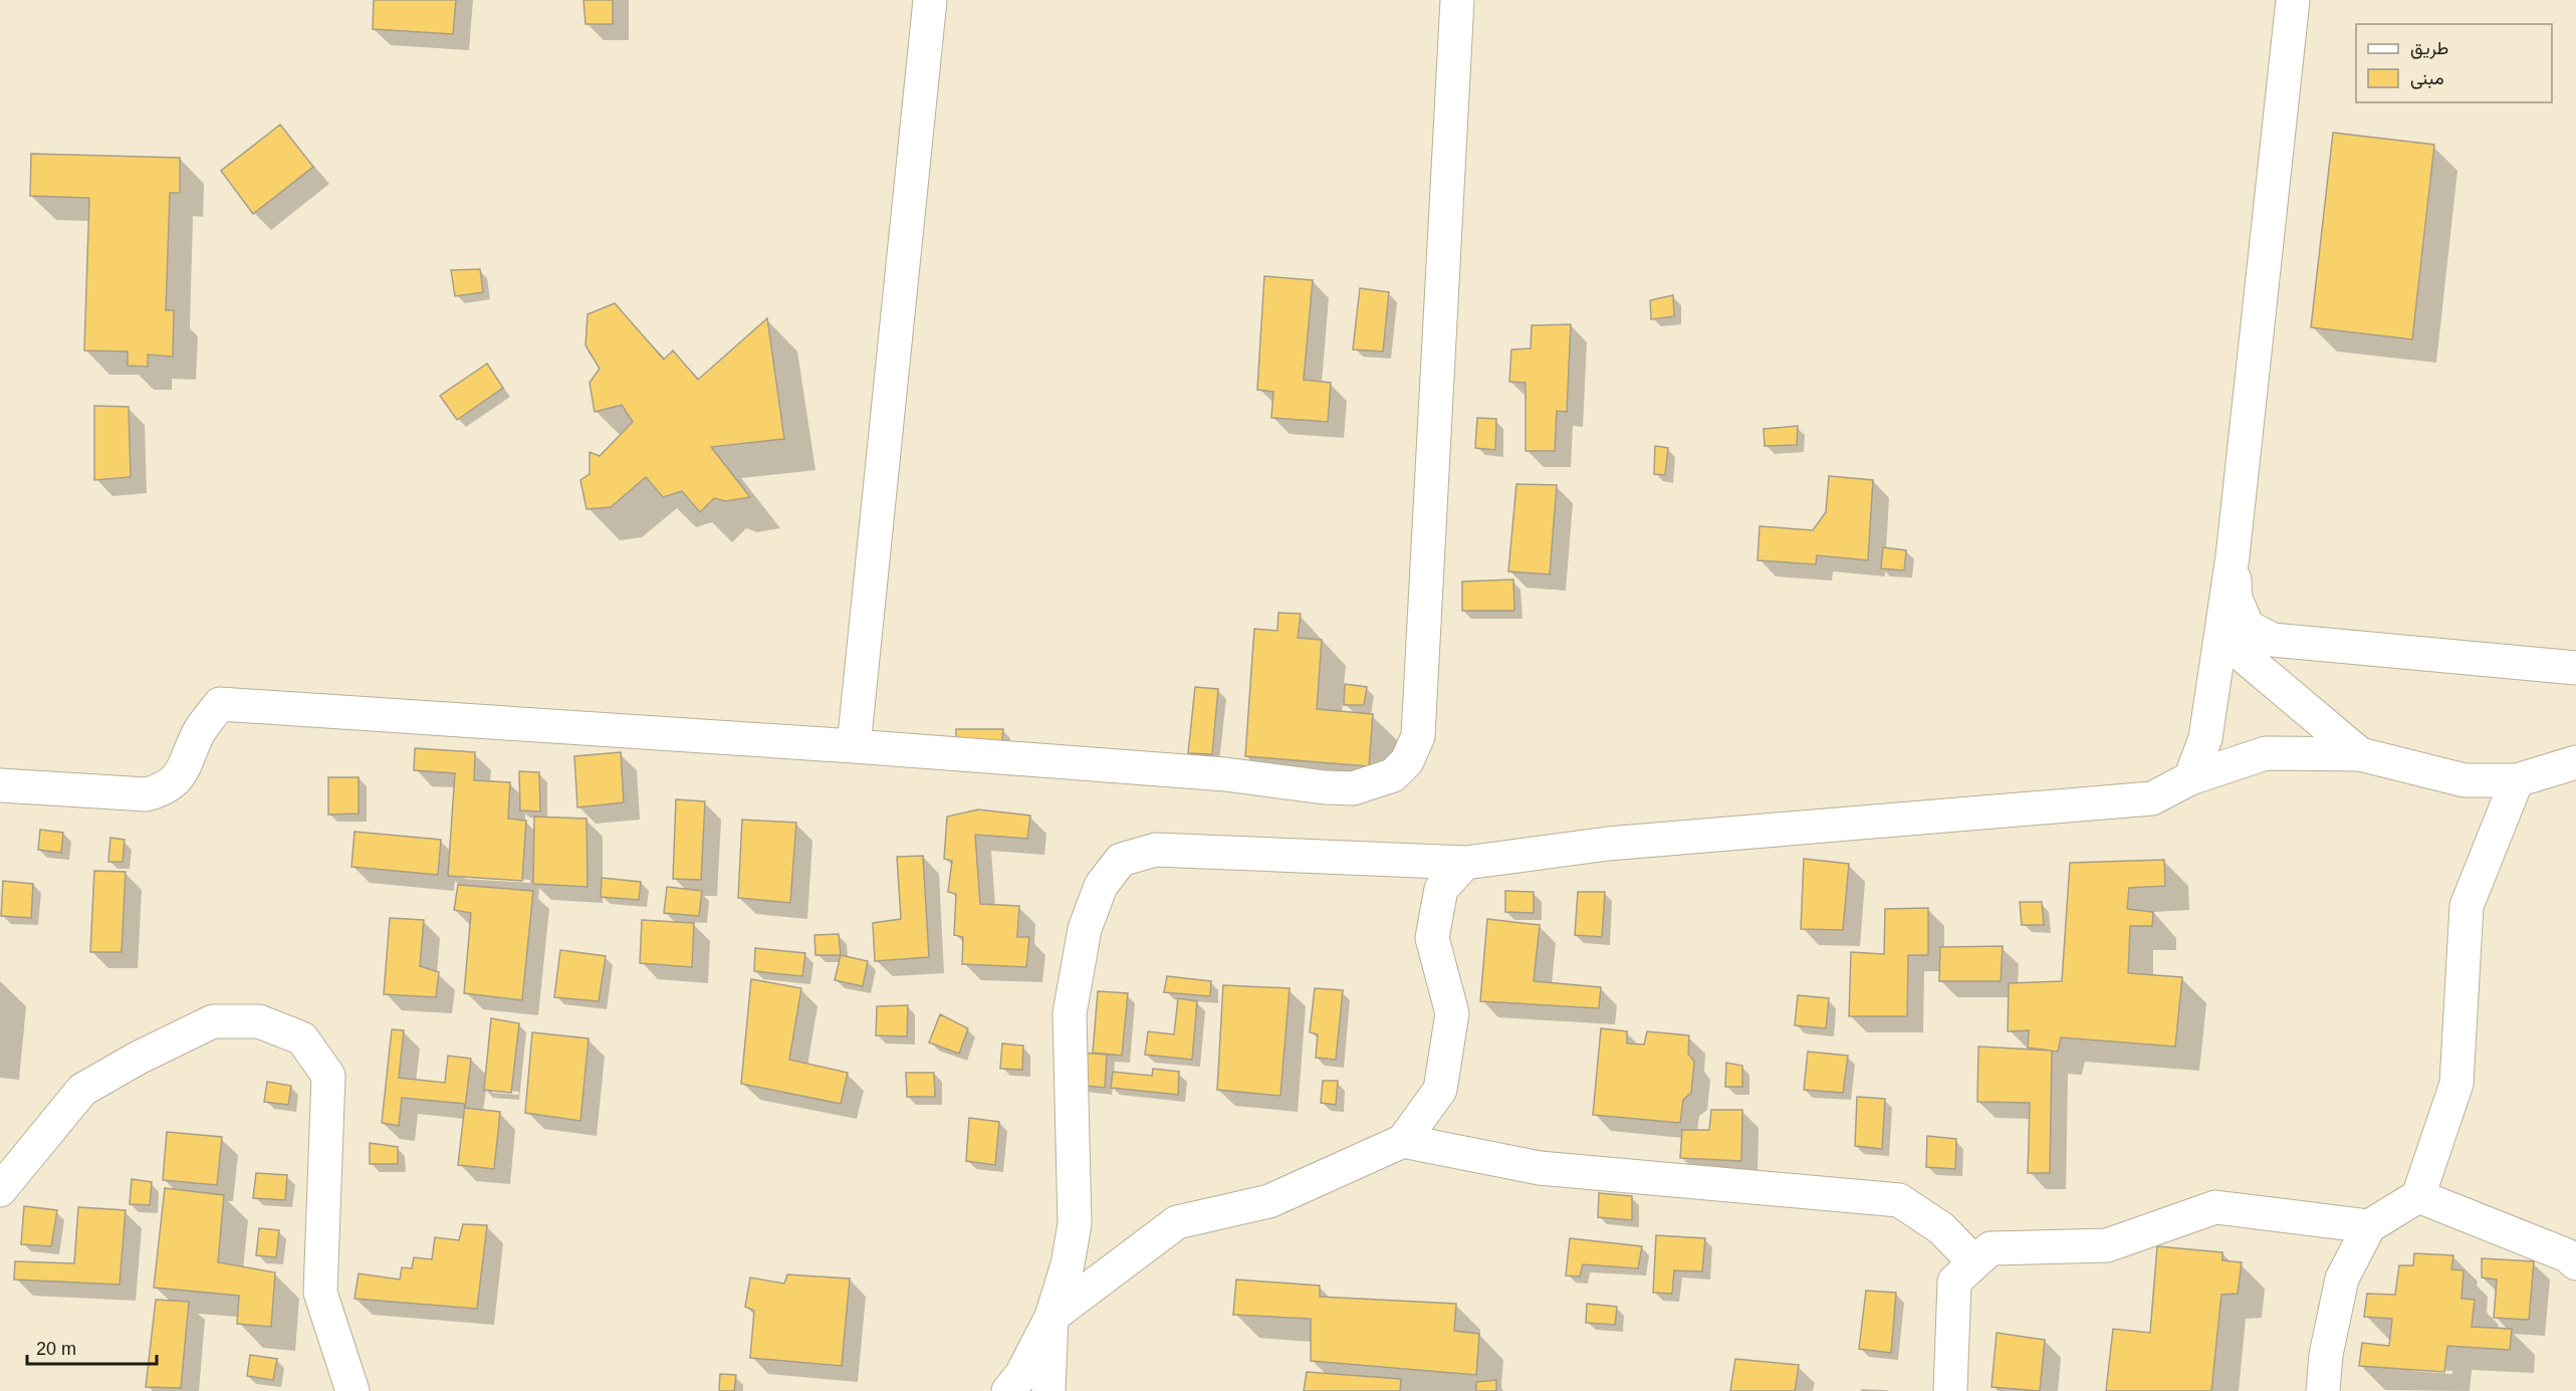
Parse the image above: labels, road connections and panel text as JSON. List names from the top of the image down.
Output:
{
  "legend": ["طريق", "مبنى"],
  "scale_bar": "20 m"
}
